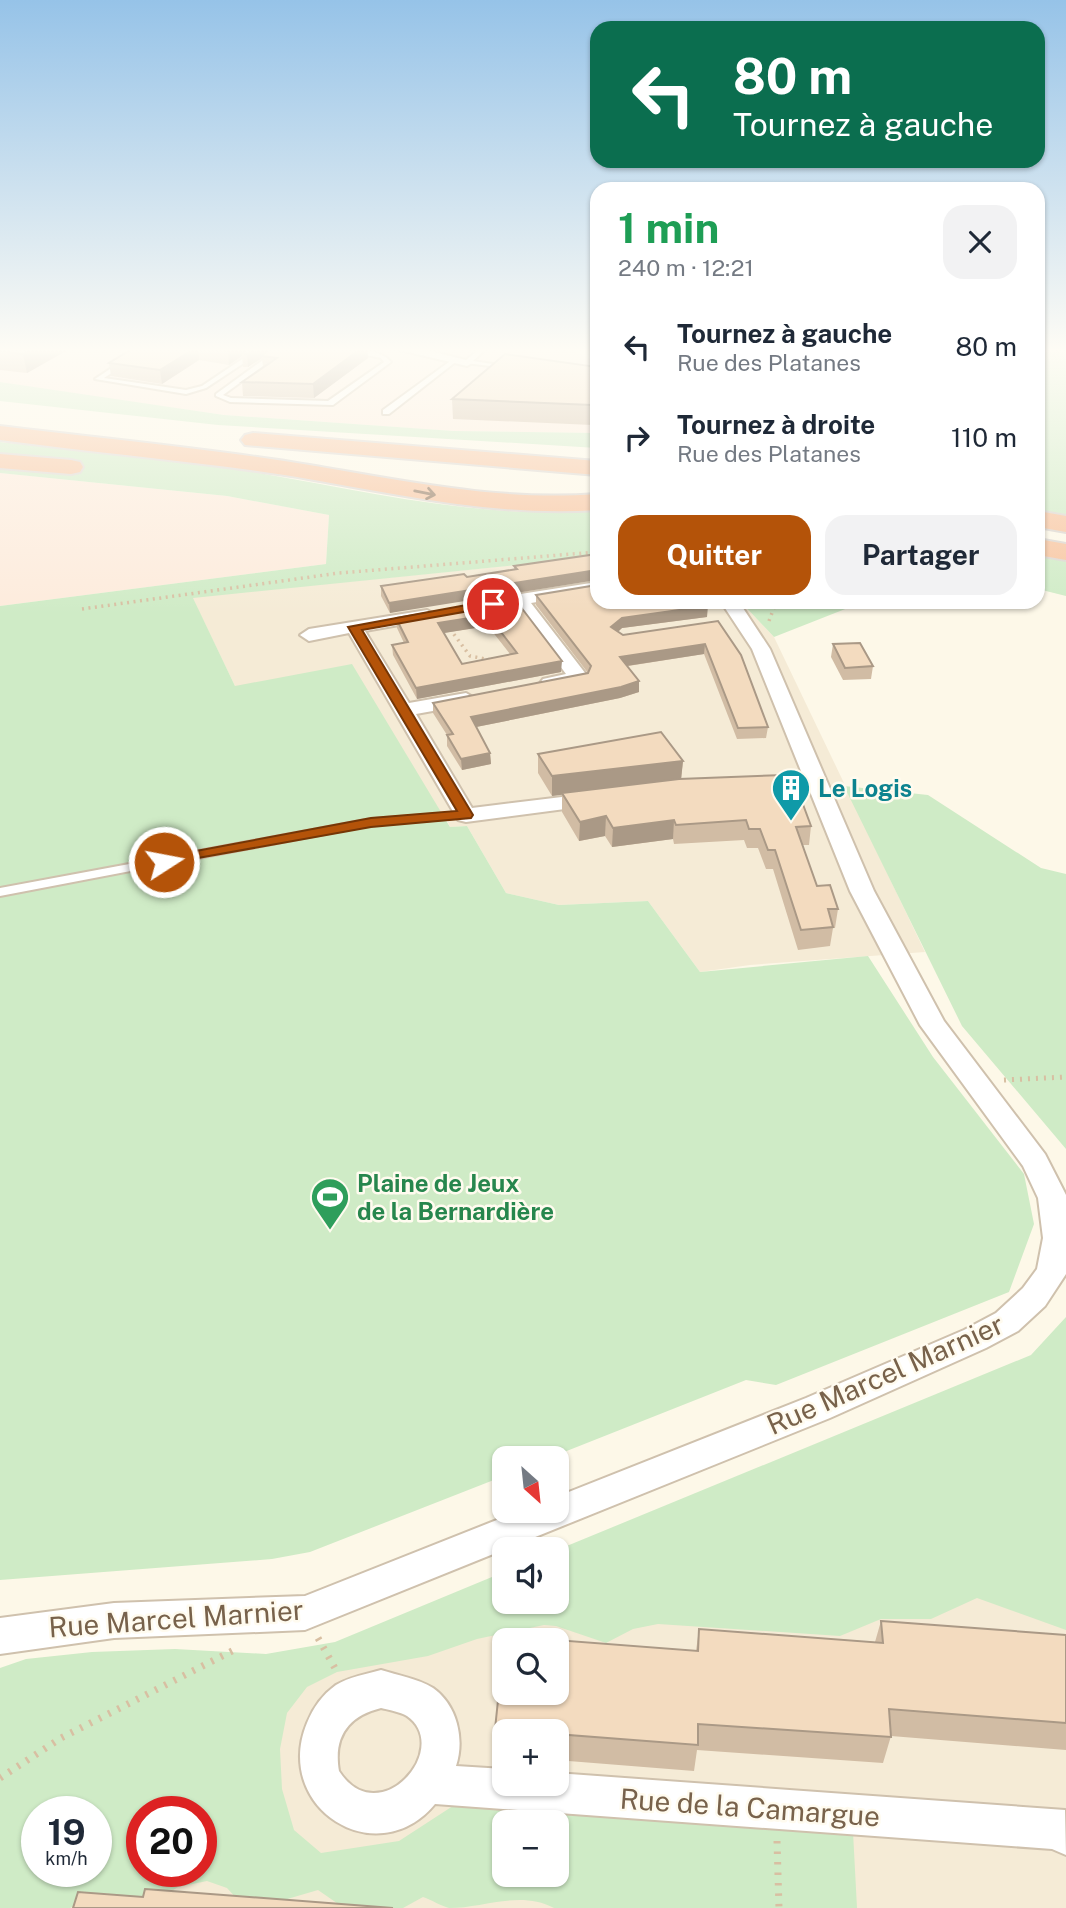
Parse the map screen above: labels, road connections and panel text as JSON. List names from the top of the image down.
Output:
{
  "streets": {
    "street": ["Rue Marcel Marnier", "Rue de la Camargue"]
  },
  "places": {
    "building": ["Le Logis"],
    "sports": ["Plaine de Jeux de la Bernardière"]
  },
  "north": "bottom right",
  "page": {
    "turn": ["80 m", "Tournez à gauche"],
    "heading": ["1 min", "240 m · 12:21"],
    "list": [
      {
        "name": "Tournez à gauche",
        "note": "Rue des Platanes",
        "value": "80 m"
      },
      {
        "name": "Tournez à droite",
        "note": "Rue des Platanes",
        "value": "110 m"
      }
    ],
    "buttons": ["Quitter", "Partager"],
    "map_buttons": ["+", "−"],
    "speed": "19 km/h",
    "limit": "20"
  }
}
